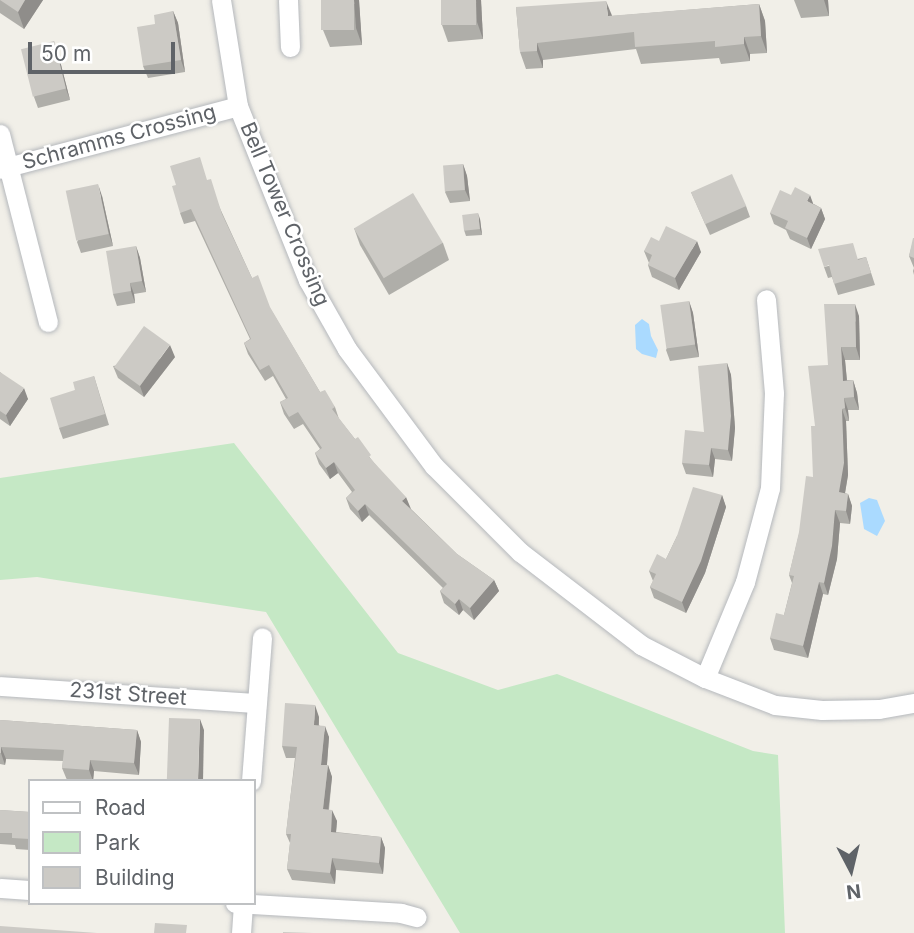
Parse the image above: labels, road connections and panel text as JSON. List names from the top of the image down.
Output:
{
  "streets": {
    "street": ["Schramms Crossing", "Bell Tower Crossing", "231st Street"]
  },
  "crossings": [
    ["Schramms Crossing", "Bell Tower Crossing"]
  ],
  "legend": ["Road", "Park", "Building"],
  "scale_bar": "50 m",
  "north": "bottom"
}
